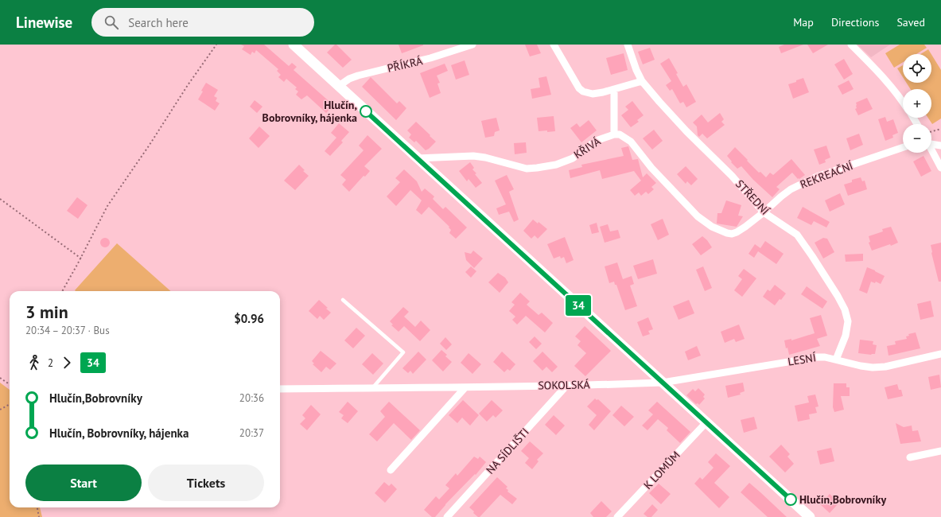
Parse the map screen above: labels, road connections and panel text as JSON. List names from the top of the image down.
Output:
{
  "streets": {
    "street": [
      "PŘÍKRÁ",
      "KŘIVÁ",
      "REKREAČNÍ",
      "STŘEDNÍ",
      "LESNÍ",
      "SOKOLSKÁ",
      "NA SÍDLIŠTI",
      "K LOMŮM"
    ]
  },
  "crossings": [
    ["KŘIVÁ", "REKREAČNÍ"],
    ["REKREAČNÍ", "STŘEDNÍ"],
    ["STŘEDNÍ", "LESNÍ"],
    ["LESNÍ", "SOKOLSKÁ"],
    ["SOKOLSKÁ", "NA SÍDLIŠTI"]
  ],
  "places": ["Hlučín, Bobrovníky, hájenka", "Hlučín,Bobrovníky"],
  "lines": ["bus line 34"],
  "page": {
    "header": "Linewise",
    "search": "Search here",
    "nav": ["Map", "Directions", "Saved"],
    "on_map": "34",
    "map_buttons": ["+", "−"],
    "heading": ["3 min", "20:34 – 20:37 · Bus", "$0.96"],
    "legs": ["2", "34"],
    "list": [
      {
        "name": "Hlučín,Bobrovníky",
        "value": "20:36"
      },
      {
        "name": "Hlučín, Bobrovníky, hájenka",
        "value": "20:37"
      }
    ],
    "buttons": ["Start", "Tickets"]
  }
}
